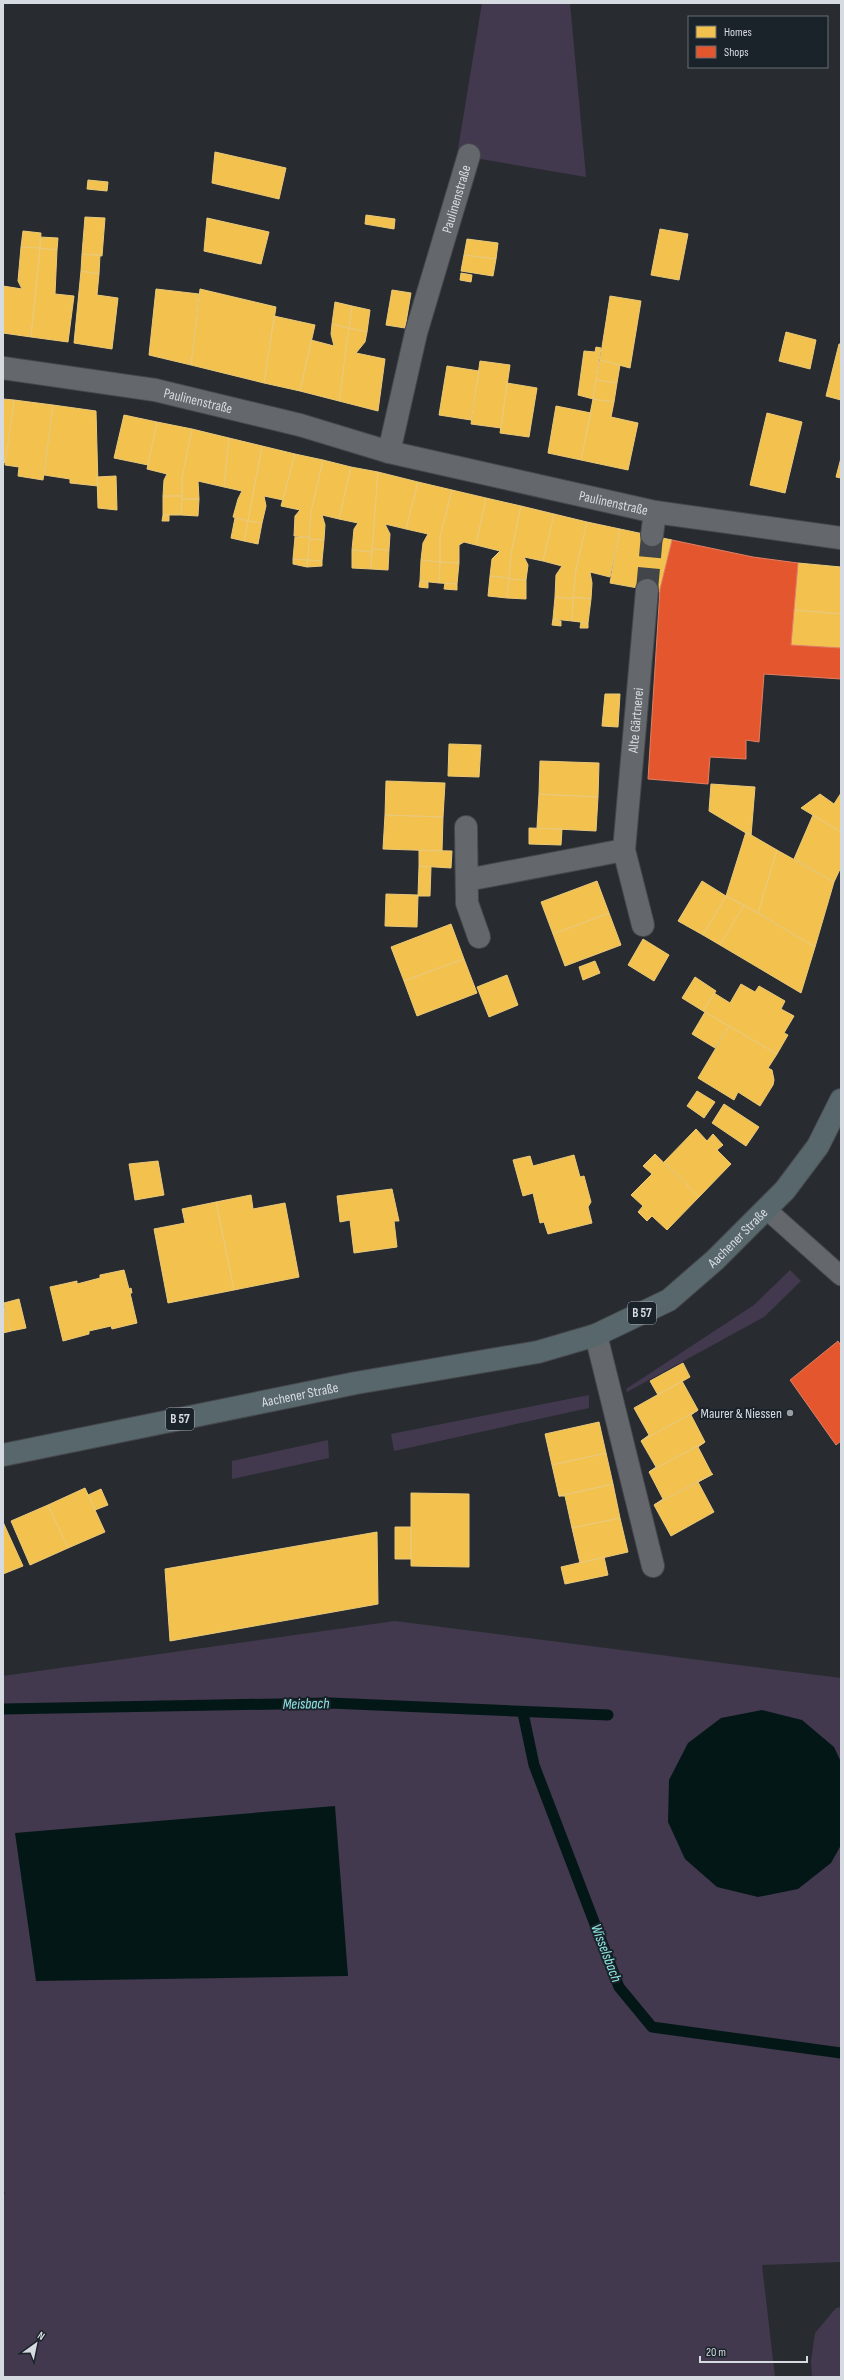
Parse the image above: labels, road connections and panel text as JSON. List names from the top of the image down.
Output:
{
  "streets": {
    "main road": ["Aachener Straße", "B 57"],
    "street": ["Paulinenstraße", "Alte Gärtnerei"]
  },
  "water": ["Meisbach", "Wisselsbach"],
  "places": ["Maurer & Niessen"],
  "legend": ["Homes", "Shops"],
  "scale_bar": "20 m",
  "north": "top right"
}
